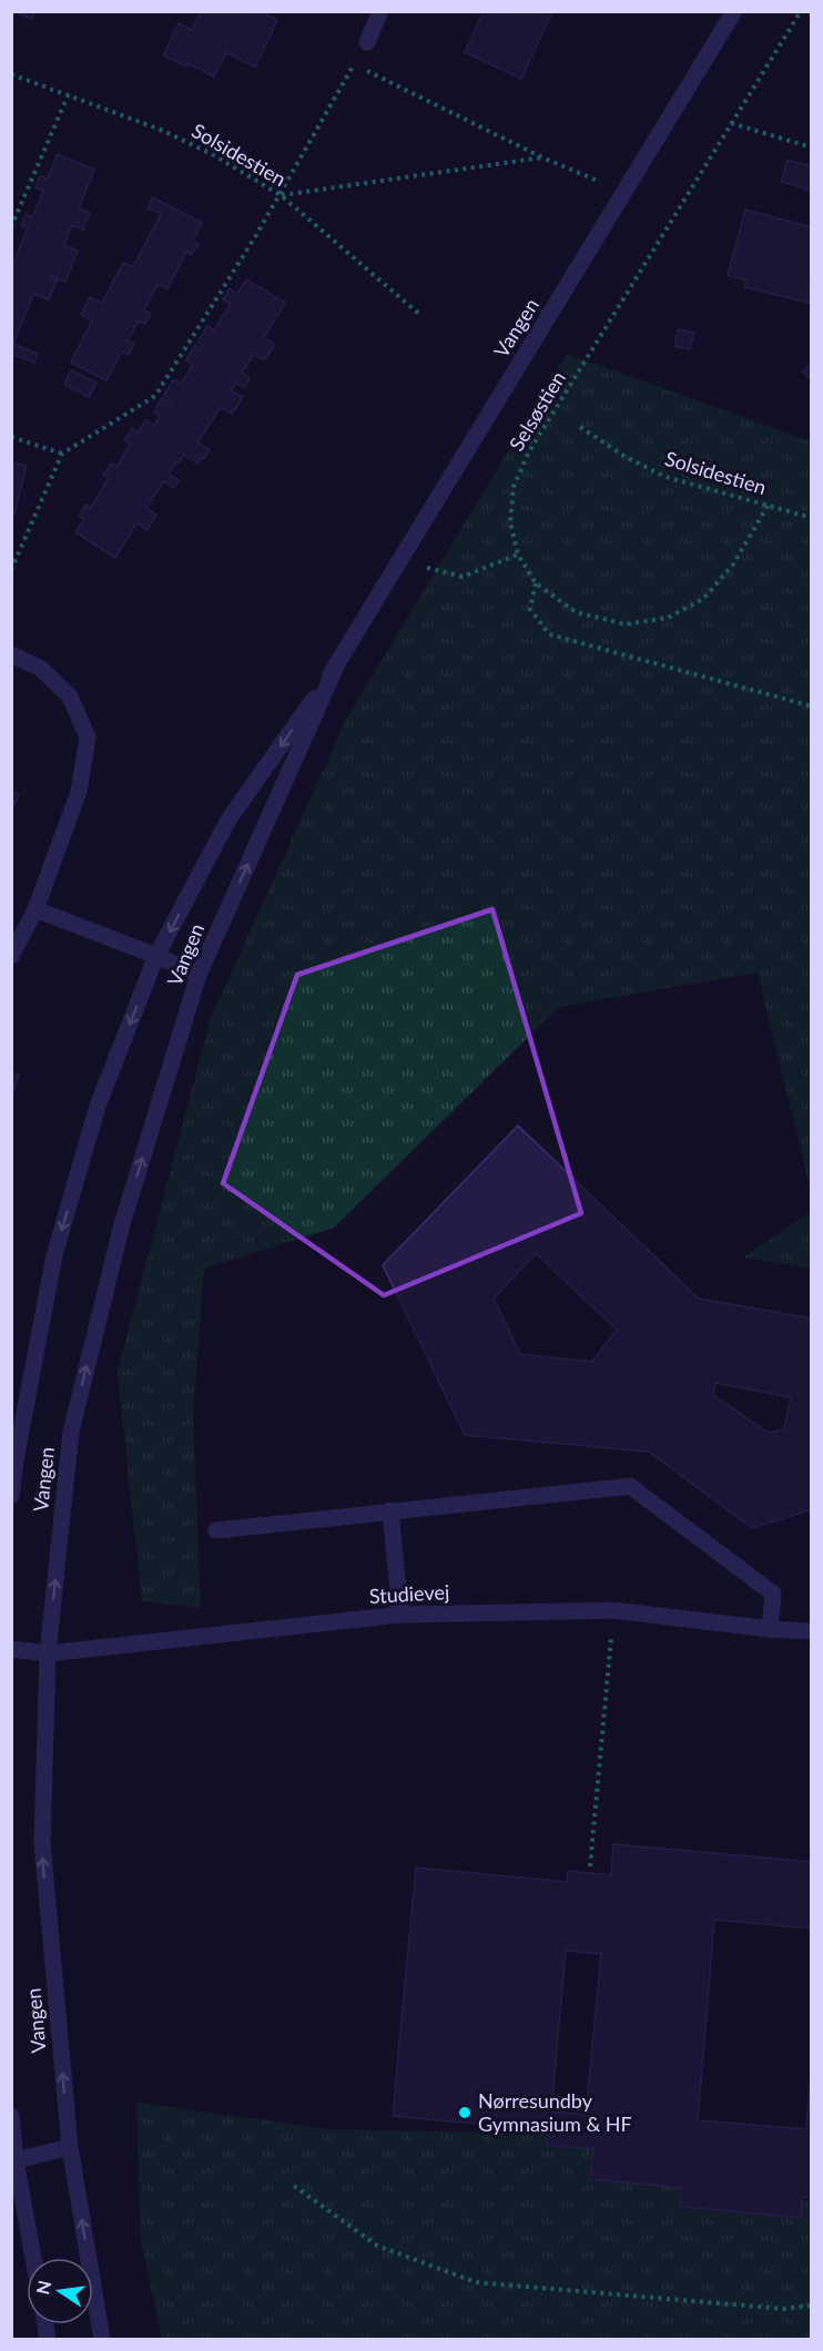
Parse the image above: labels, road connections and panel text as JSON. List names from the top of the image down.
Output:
{
  "streets": {
    "street": ["Vangen", "Studievej"],
    "path": ["Solsidestien", "Selsøstien"]
  },
  "crossings": [
    ["Solsidestien", "Selsøstien"],
    ["Vangen", "Studievej"]
  ],
  "places": ["Nørresundby Gymnasium & HF"],
  "north": "left"
}
